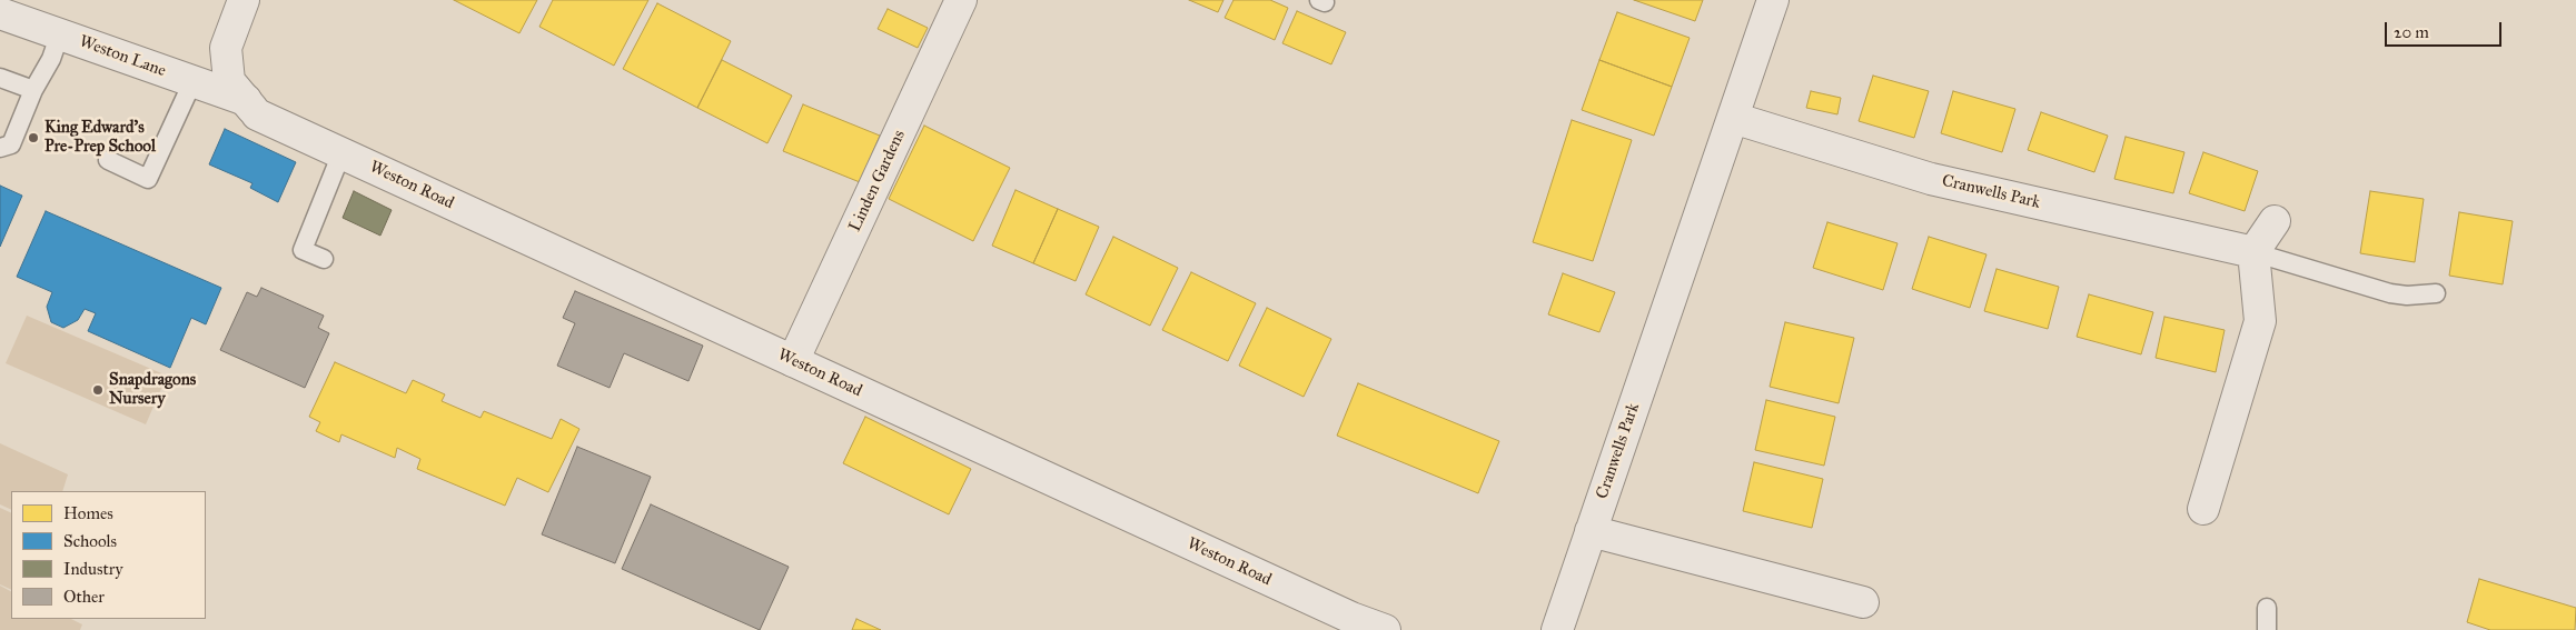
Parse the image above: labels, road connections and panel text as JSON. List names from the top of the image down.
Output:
{
  "streets": {
    "street": [
      "Weston Lane",
      "Linden Gardens",
      "Weston Road",
      "Cranwells Park"
    ]
  },
  "crossings": [
    ["Weston Lane", "Weston Road"],
    ["Linden Gardens", "Weston Road"]
  ],
  "places": ["King Edward's Pre-Prep School", "Snapdragons Nursery"],
  "legend": [
    "Homes",
    "Schools",
    "Industry",
    "Other"
  ],
  "scale_bar": "20 m"
}
